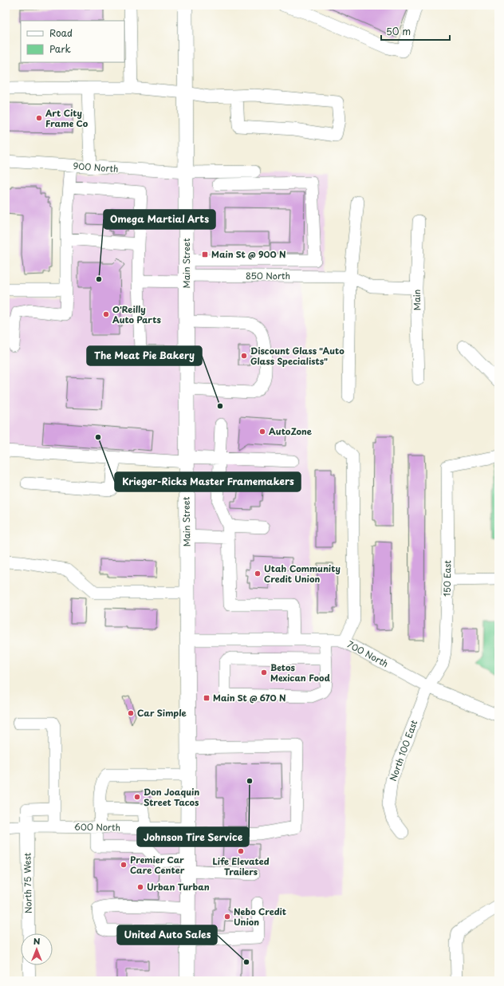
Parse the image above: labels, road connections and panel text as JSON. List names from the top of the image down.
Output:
{
  "streets": {
    "main road": ["Main Street"],
    "street": [
      "900 North",
      "850 North",
      "Main",
      "150 East",
      "700 North",
      "North 100 East",
      "600 North",
      "North 75 West"
    ]
  },
  "crossings": [
    ["900 North", "Main Street"],
    ["Main Street", "850 North"],
    ["Main Street", "700 North"],
    ["Main Street", "600 North"],
    ["150 East", "700 North"],
    ["150 East", "North 100 East"],
    ["700 North", "North 100 East"],
    ["600 North", "North 75 West"]
  ],
  "places": {
    "other": [
      "Art City Frame Co",
      "Omega Martial Arts",
      "O'Reilly Auto Parts",
      "Discount Glass \"Auto Glass Specialists\"",
      "The Meat Pie Bakery",
      "AutoZone",
      "Krieger-Ricks Master Framemakers",
      "Utah Community Credit Union",
      "Betos Mexican Food",
      "Car Simple",
      "Johnson Tire Service",
      "Don Joaquin Street Tacos",
      "Life Elevated Trailers",
      "Premier Car Care Center",
      "Urban Turban",
      "Nebo Credit Union",
      "United Auto Sales"
    ],
    "transit": ["Main St @ 900 N", "Main St @ 670 N"]
  },
  "legend": ["Road", "Park"],
  "scale_bar": "50 m",
  "north": "top"
}
